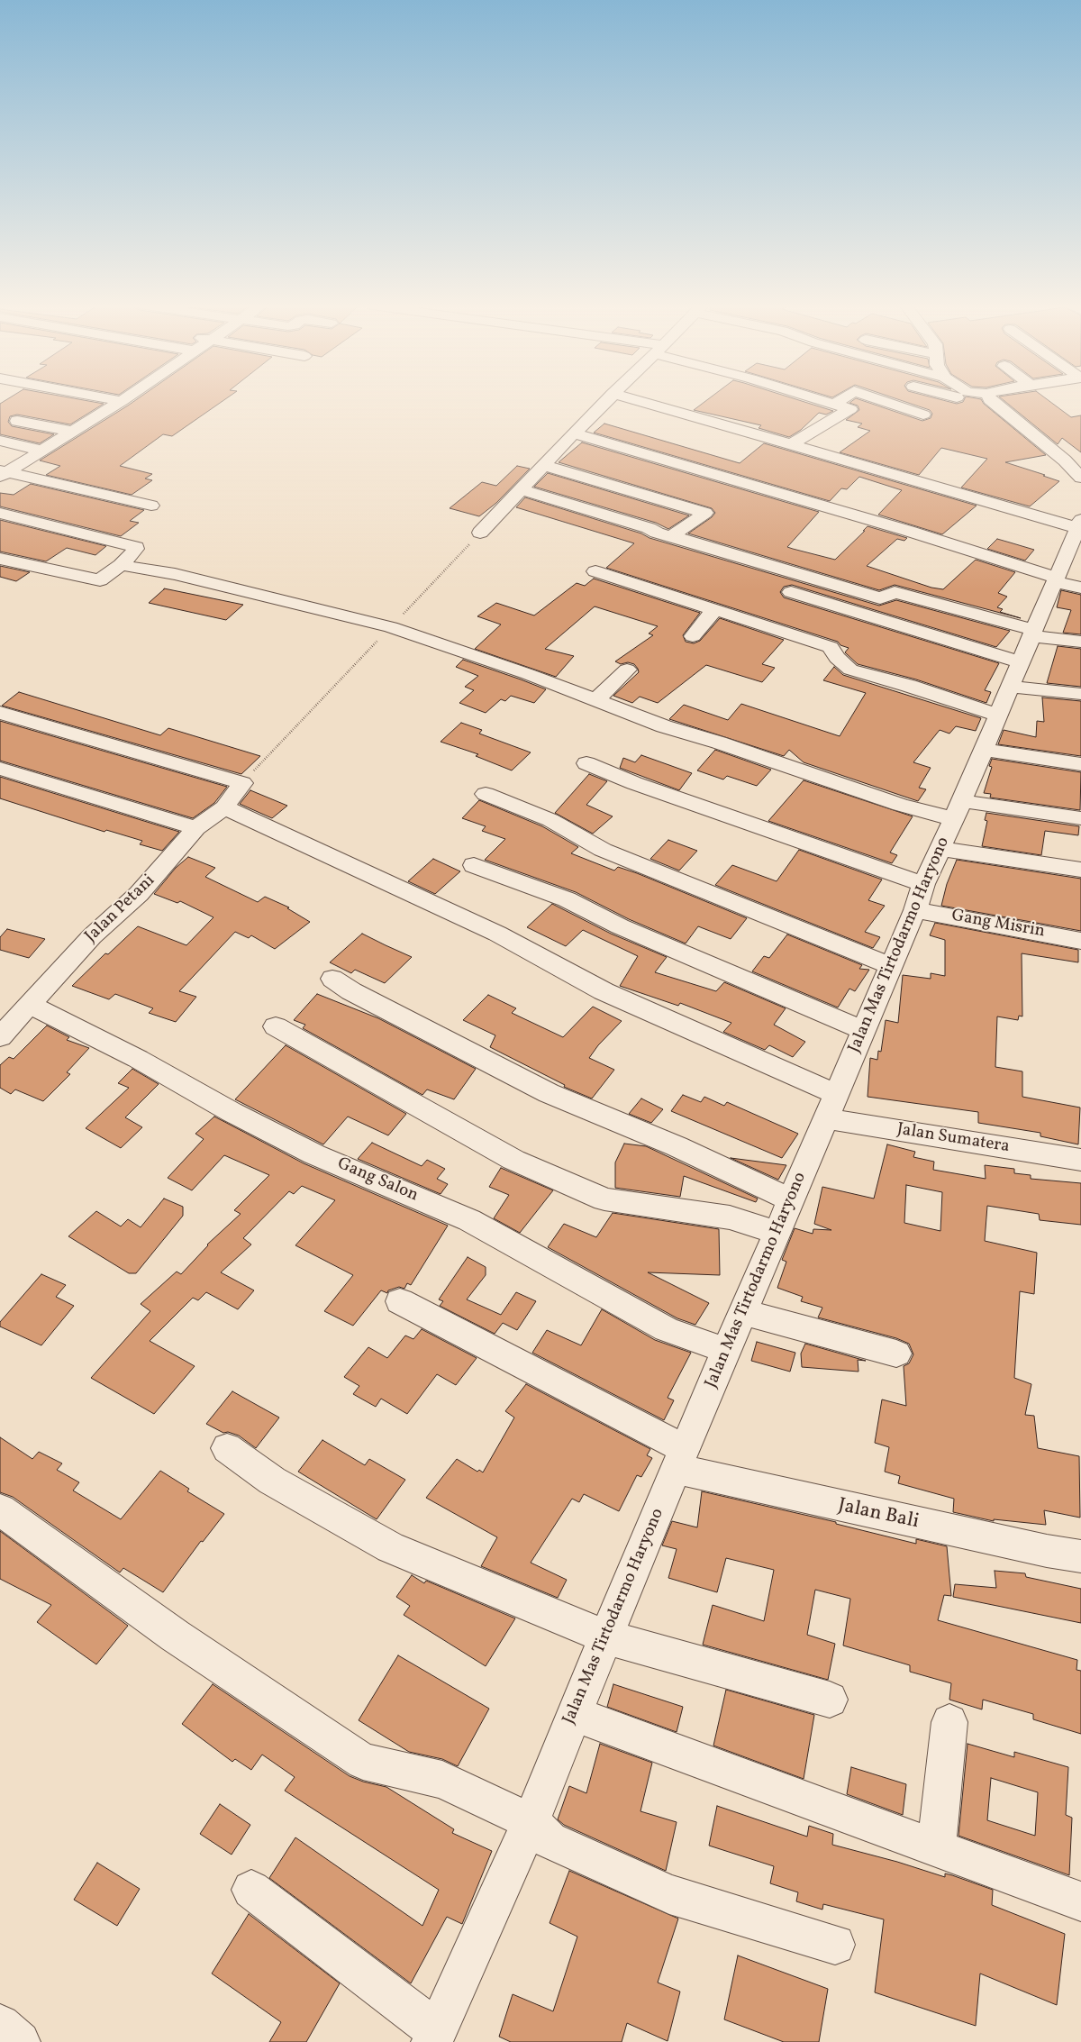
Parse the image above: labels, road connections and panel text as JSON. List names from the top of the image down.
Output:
{
  "streets": {
    "street": [
      "Jalan Petani",
      "Gang Misrin",
      "Jalan Mas Tirtodarmo Haryono",
      "Jalan Sumatera",
      "Gang Salon",
      "Jalan Bali"
    ]
  },
  "crossings": [
    ["Jalan Petani", "Jalan Sumatera"],
    ["Jalan Petani", "Gang Salon"],
    ["Gang Misrin", "Jalan Mas Tirtodarmo Haryono"],
    ["Jalan Mas Tirtodarmo Haryono", "Jalan Sumatera"],
    ["Jalan Mas Tirtodarmo Haryono", "Gang Salon"],
    ["Jalan Mas Tirtodarmo Haryono", "Jalan Bali"]
  ]
}
